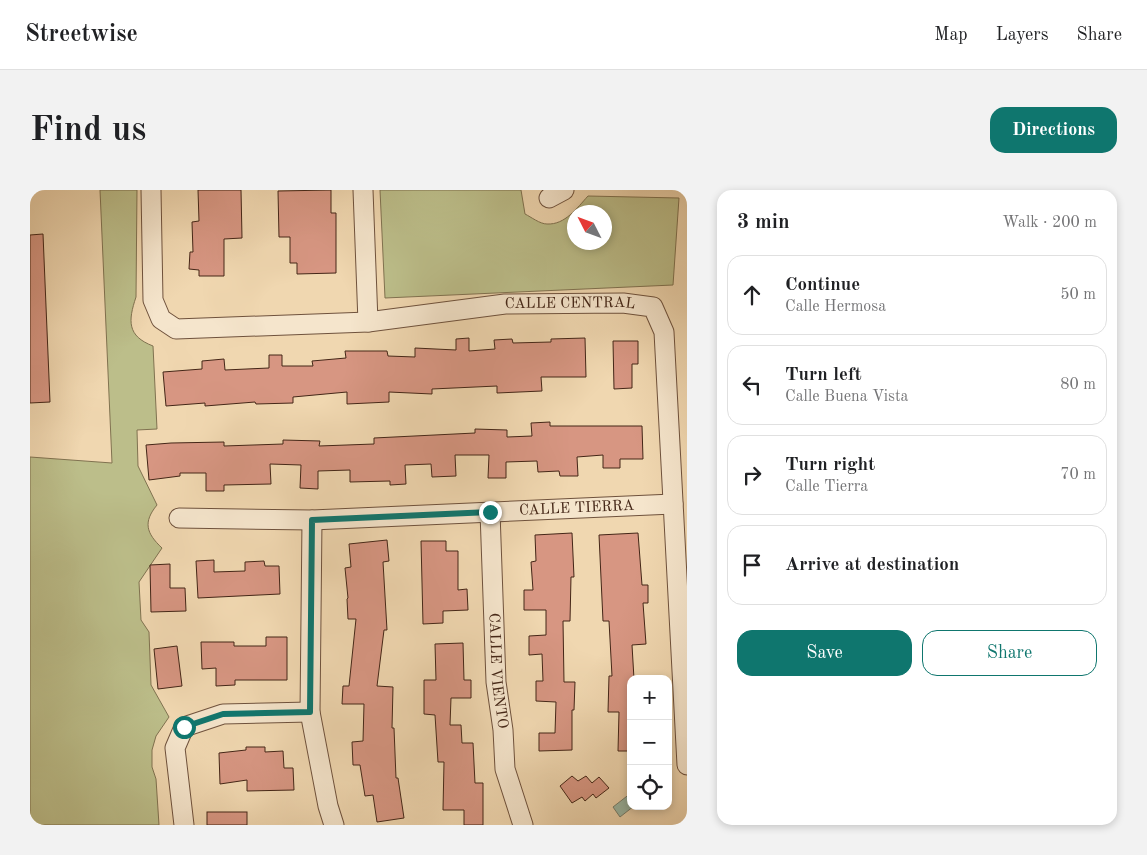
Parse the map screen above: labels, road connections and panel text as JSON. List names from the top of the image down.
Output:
{
  "streets": {
    "street": ["CALLE CENTRAL", "CALLE TIERRA", "CALLE VIENTO"]
  },
  "crossings": [
    ["CALLE CENTRAL", "CALLE TIERRA"],
    ["CALLE TIERRA", "CALLE VIENTO"]
  ],
  "north": "top left",
  "page": {
    "header": "Streetwise",
    "nav": ["Map", "Layers", "Share"],
    "buttons": [
      "Directions",
      ["Save", "Share"]
    ],
    "title": "Find us",
    "heading": ["3 min", "Walk · 200 m"],
    "list": [
      ["Continue", "Calle Hermosa", "50 m"],
      ["Turn left", "Calle Buena Vista", "80 m"],
      ["Turn right", "Calle Tierra", "70 m"],
      "Arrive at destination"
    ],
    "map_buttons": ["+", "−"]
  }
}
